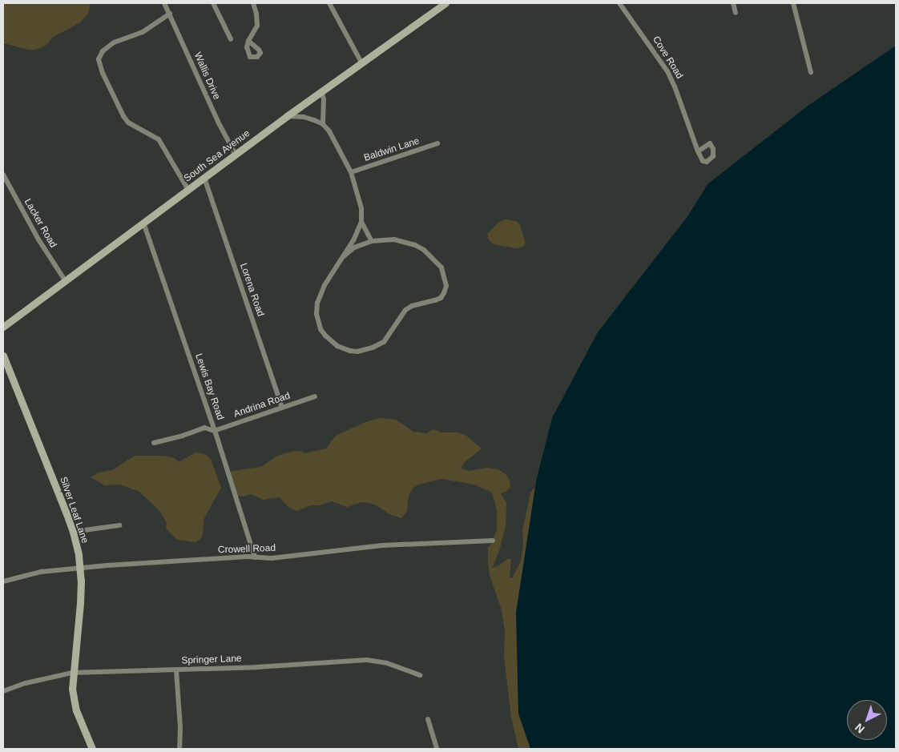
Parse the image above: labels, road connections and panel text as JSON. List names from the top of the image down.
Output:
{
  "streets": {
    "street": [
      "Cove Road",
      "Wallis Drive",
      "Baldwin Lane",
      "South Sea Avenue",
      "Lacker Road",
      "Lorena Road",
      "Lewis Bay Road",
      "Andrina Road",
      "Silver Leaf Lane",
      "Crowell Road",
      "Springer Lane"
    ]
  },
  "crossings": [
    ["Wallis Drive", "South Sea Avenue"],
    ["South Sea Avenue", "Lacker Road"],
    ["South Sea Avenue", "Lorena Road"],
    ["South Sea Avenue", "Lewis Bay Road"],
    ["Lorena Road", "Andrina Road"],
    ["Lewis Bay Road", "Andrina Road"],
    ["Lewis Bay Road", "Crowell Road"],
    ["Silver Leaf Lane", "Crowell Road"],
    ["Silver Leaf Lane", "Springer Lane"]
  ],
  "north": "bottom left"
}
